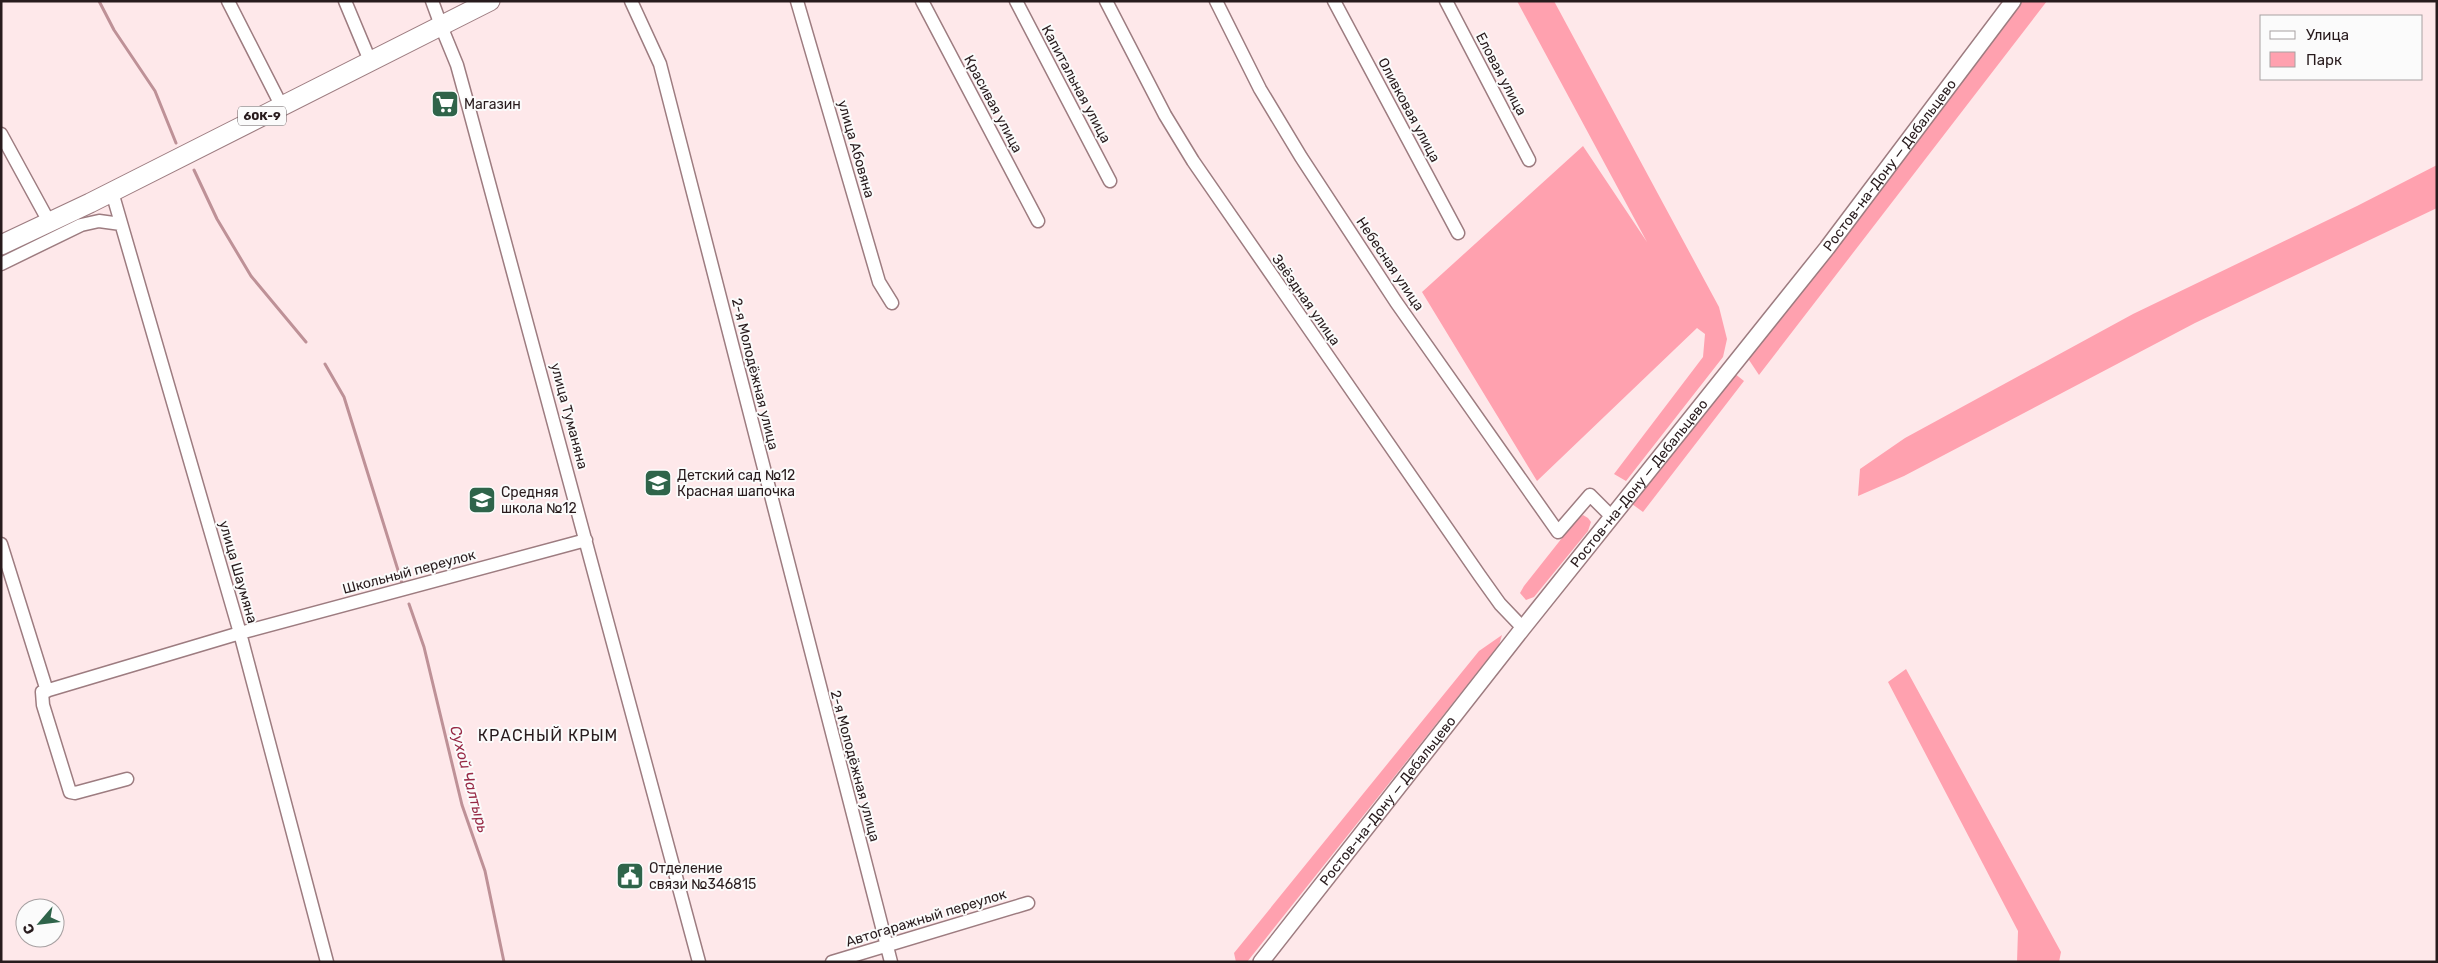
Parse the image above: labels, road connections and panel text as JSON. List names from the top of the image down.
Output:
{
  "streets": {
    "main road": ["60К-9"],
    "street": [
      "Еловая улица",
      "Капитальная улица",
      "Красивая улица",
      "Оливковая улица",
      "улица Абовяна",
      "Ростов-на-Дону — Дебальцево",
      "Небесная улица",
      "Звёздная улица",
      "2-я Молодёжная улица",
      "улица Туманяна",
      "улица Шаумяна",
      "Школьный переулок",
      "Автогаражный переулок"
    ]
  },
  "crossings": [
    ["60К-9", "улица Туманяна"],
    ["60К-9", "улица Шаумяна"],
    ["Ростов-на-Дону — Дебальцево", "Небесная улица"],
    ["Ростов-на-Дону — Дебальцево", "Звёздная улица"],
    ["2-я Молодёжная улица", "Автогаражный переулок"],
    ["улица Туманяна", "Школьный переулок"],
    ["улица Шаумяна", "Школьный переулок"]
  ],
  "districts": ["КРАСНЫЙ КРЫМ"],
  "water": ["Сухой Чалтырь"],
  "places": {
    "supermarket": ["Магазин"],
    "school or university": ["Детский сад №12 Красная шапочка", "Средняя школа №12"],
    "public building": ["Отделение связи №346815"]
  },
  "legend": ["Улица", "Парк"],
  "north": "bottom left"
}
